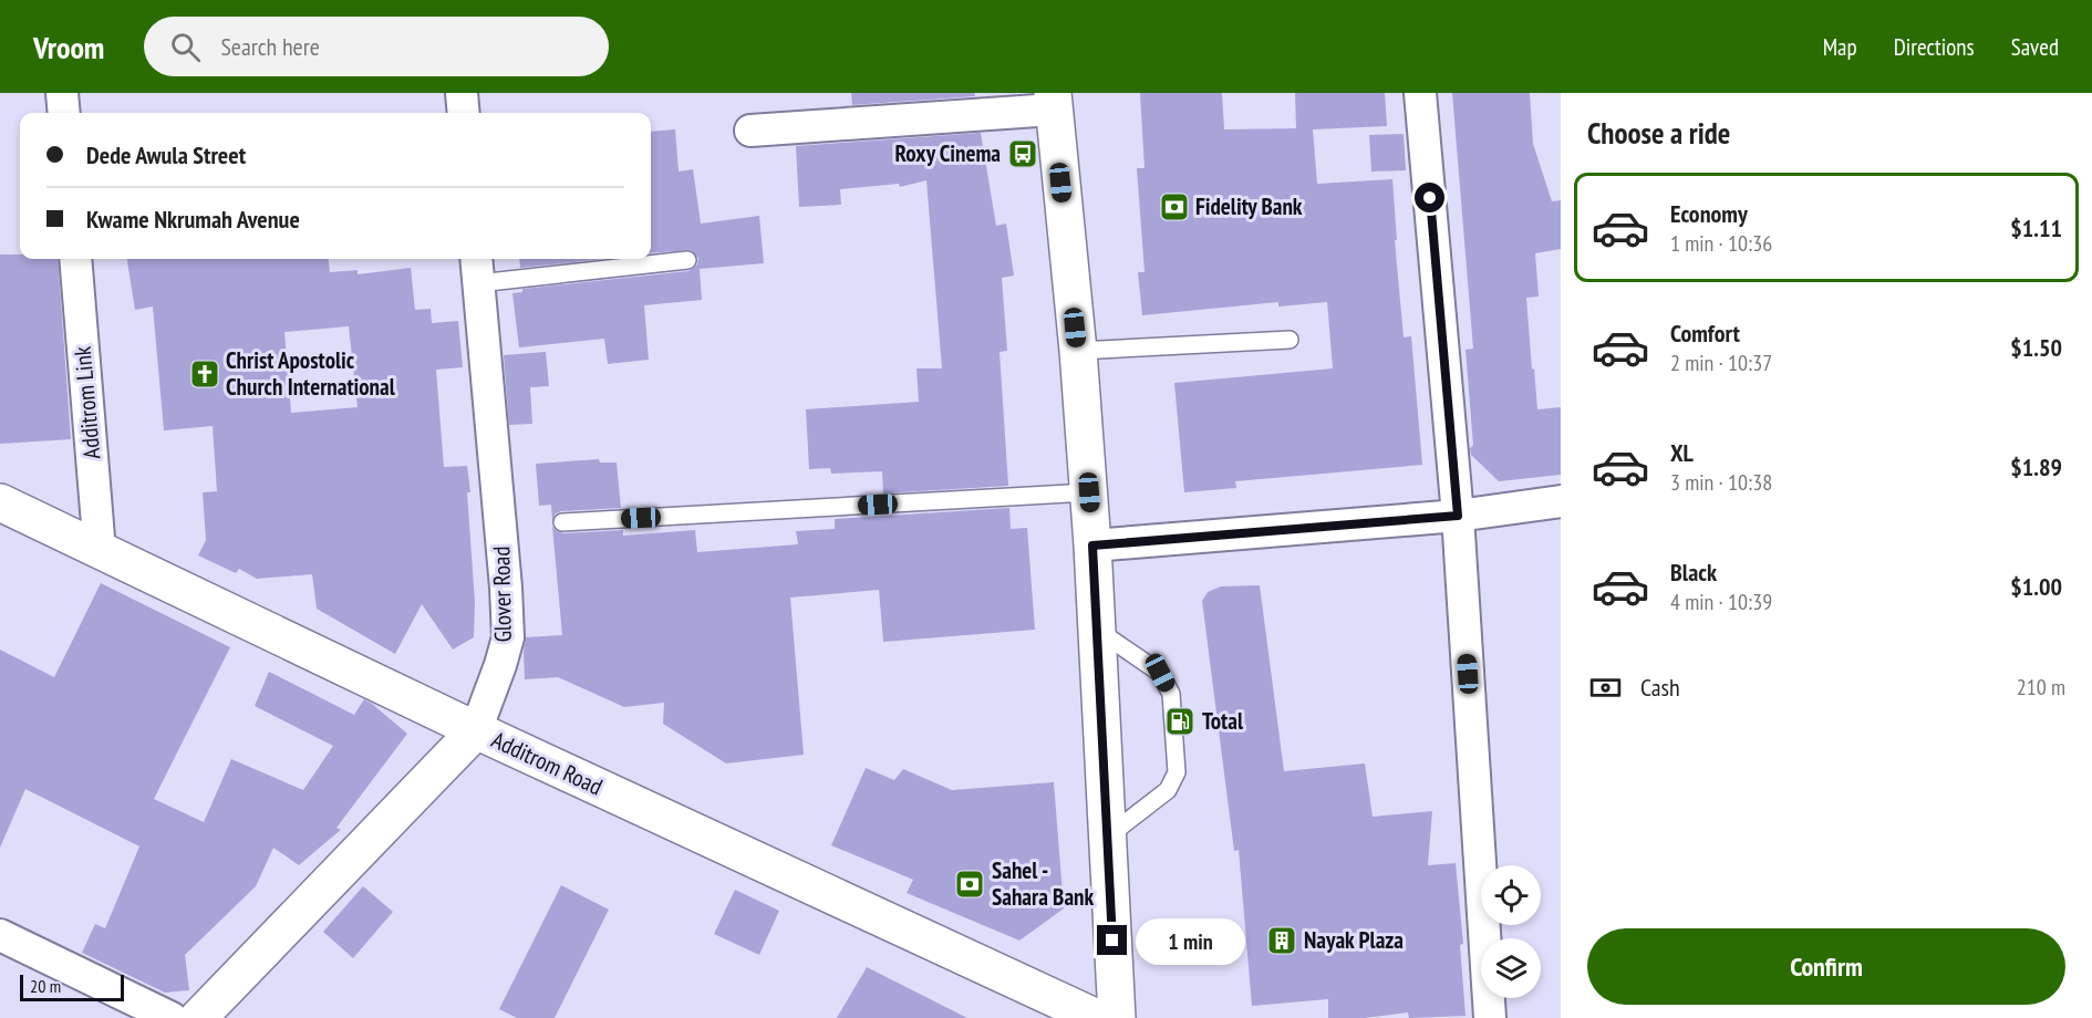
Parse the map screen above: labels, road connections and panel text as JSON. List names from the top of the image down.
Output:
{
  "streets": {
    "street": ["Additrom Link", "Glover Road", "Additrom Road"]
  },
  "crossings": [
    ["Additrom Link", "Additrom Road"],
    ["Glover Road", "Additrom Road"]
  ],
  "places": {
    "bus stop": ["Roxy Cinema"],
    "bank": ["Fidelity Bank", "Sahel - Sahara Bank"],
    "church": ["Christ Apostolic Church International"],
    "fuel station": ["Total"],
    "building": ["Nayak Plaza"]
  },
  "scale_bar": "20 m",
  "page": {
    "header": "Vroom",
    "search": "Search here",
    "nav": ["Map", "Directions", "Saved"],
    "heading": "Choose a ride",
    "banner": ["Dede Awula Street", "Kwame Nkrumah Avenue"],
    "list": [
      {
        "name": "Economy",
        "note": "1 min · 10:36",
        "value": "$1.11"
      },
      {
        "name": "Comfort",
        "note": "2 min · 10:37",
        "value": "$1.50"
      },
      {
        "name": "XL",
        "note": "3 min · 10:38",
        "value": "$1.89"
      },
      {
        "name": "Black",
        "note": "4 min · 10:39",
        "value": "$1.00"
      }
    ],
    "pay": ["Cash", "210 m"],
    "buttons": "Confirm",
    "bubble": "1 min",
    "scale": "20 m"
  }
}
